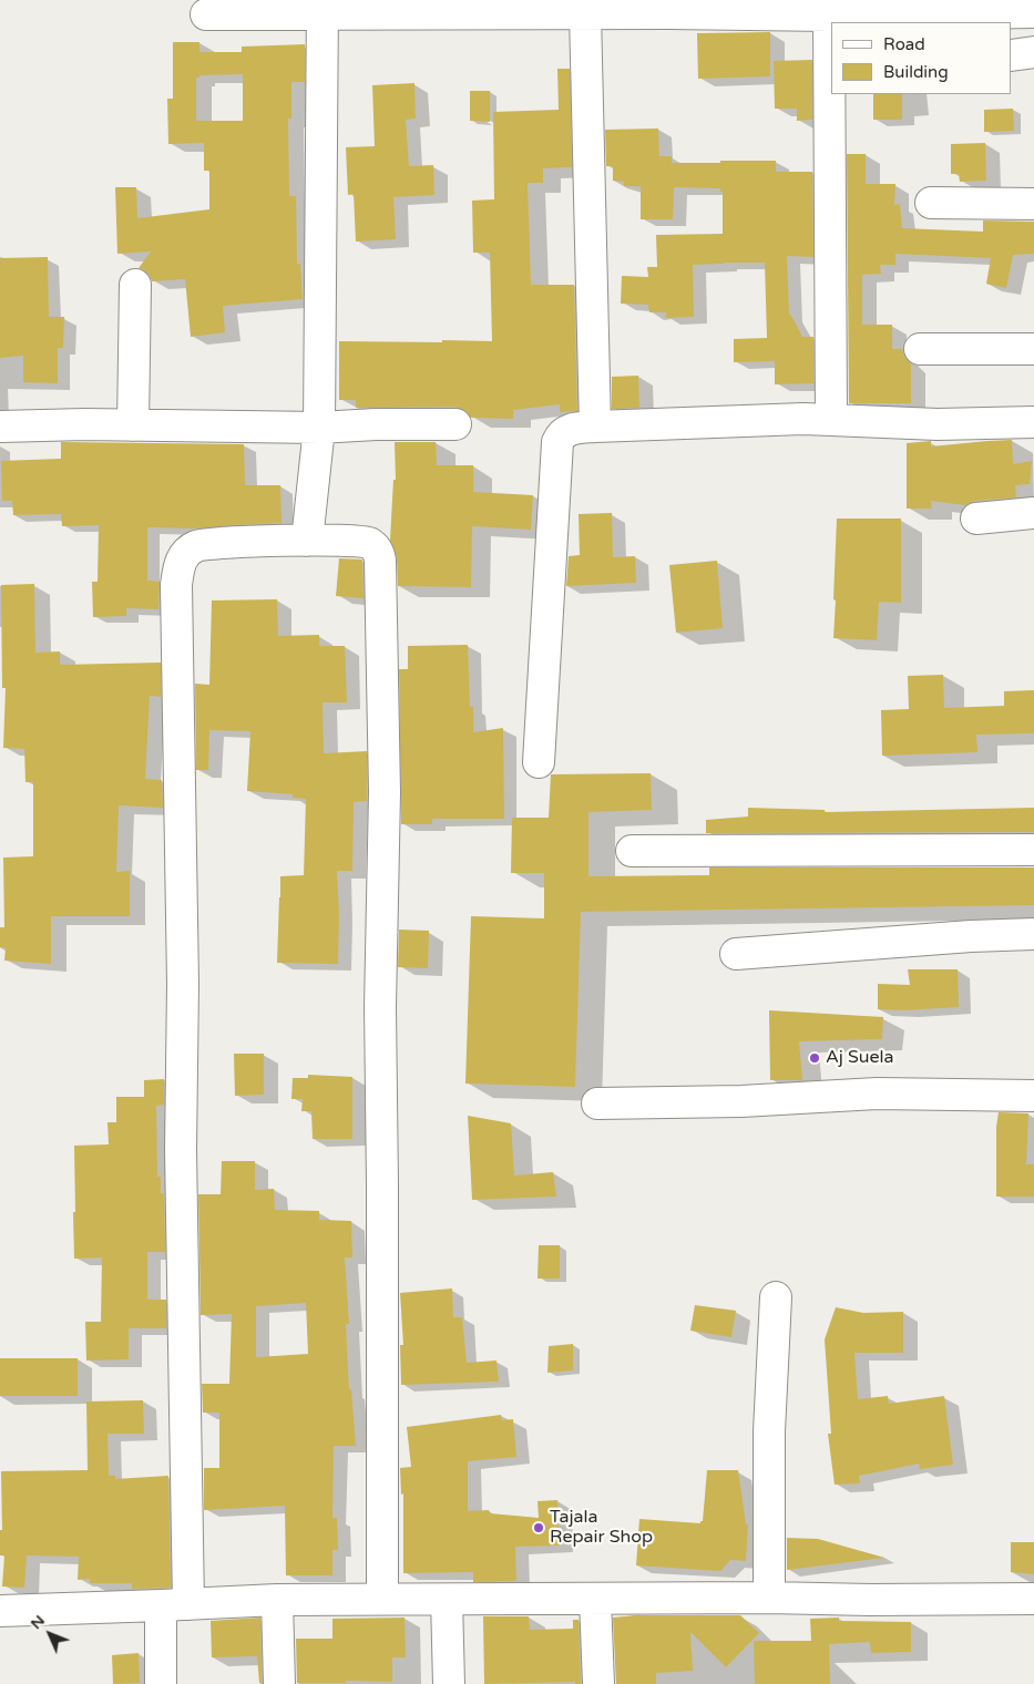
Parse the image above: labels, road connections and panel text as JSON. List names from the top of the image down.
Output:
{
  "places": ["Aj Suela", "Tajala Repair Shop"],
  "legend": ["Road", "Building"],
  "north": "top left"
}
